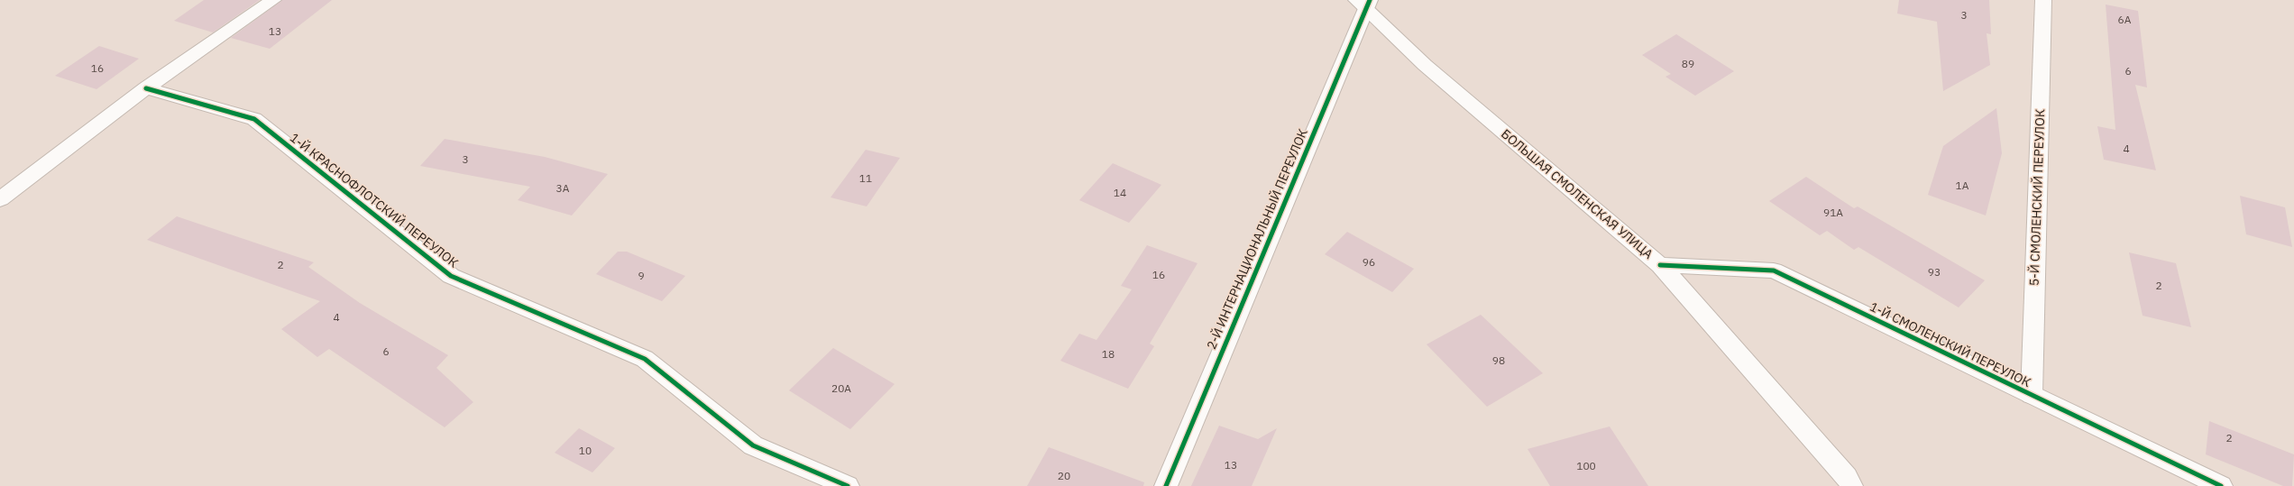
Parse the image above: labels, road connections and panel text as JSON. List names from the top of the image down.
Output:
{
  "streets": {
    "street": [
      "БОЛЬШАЯ СМОЛЕНСКАЯ УЛИЦА",
      "5-Й СМОЛЕНСКИЙ ПЕРЕУЛОК",
      "1-Й КРАСНОФЛОТСКИЙ ПЕРЕУЛОК",
      "2-Й ИНТЕРНАЦИОНАЛЬНЫЙ ПЕРЕУЛОК",
      "1-Й СМОЛЕНСКИЙ ПЕРЕУЛОК"
    ]
  },
  "crossings": [
    ["БОЛЬШАЯ СМОЛЕНСКАЯ УЛИЦА", "2-Й ИНТЕРНАЦИОНАЛЬНЫЙ ПЕРЕУЛОК"],
    ["БОЛЬШАЯ СМОЛЕНСКАЯ УЛИЦА", "1-Й СМОЛЕНСКИЙ ПЕРЕУЛОК"],
    ["5-Й СМОЛЕНСКИЙ ПЕРЕУЛОК", "1-Й СМОЛЕНСКИЙ ПЕРЕУЛОК"]
  ],
  "house_numbers": [
    "3",
    "6А",
    "13",
    "89",
    "16",
    "6",
    "4",
    "3",
    "11",
    "1А",
    "3А",
    "14",
    "91А",
    "96",
    "2",
    "93",
    "16",
    "9",
    "2",
    "4",
    "6",
    "18",
    "98",
    "20А",
    "2",
    "10",
    "13",
    "100",
    "20"
  ]
}
